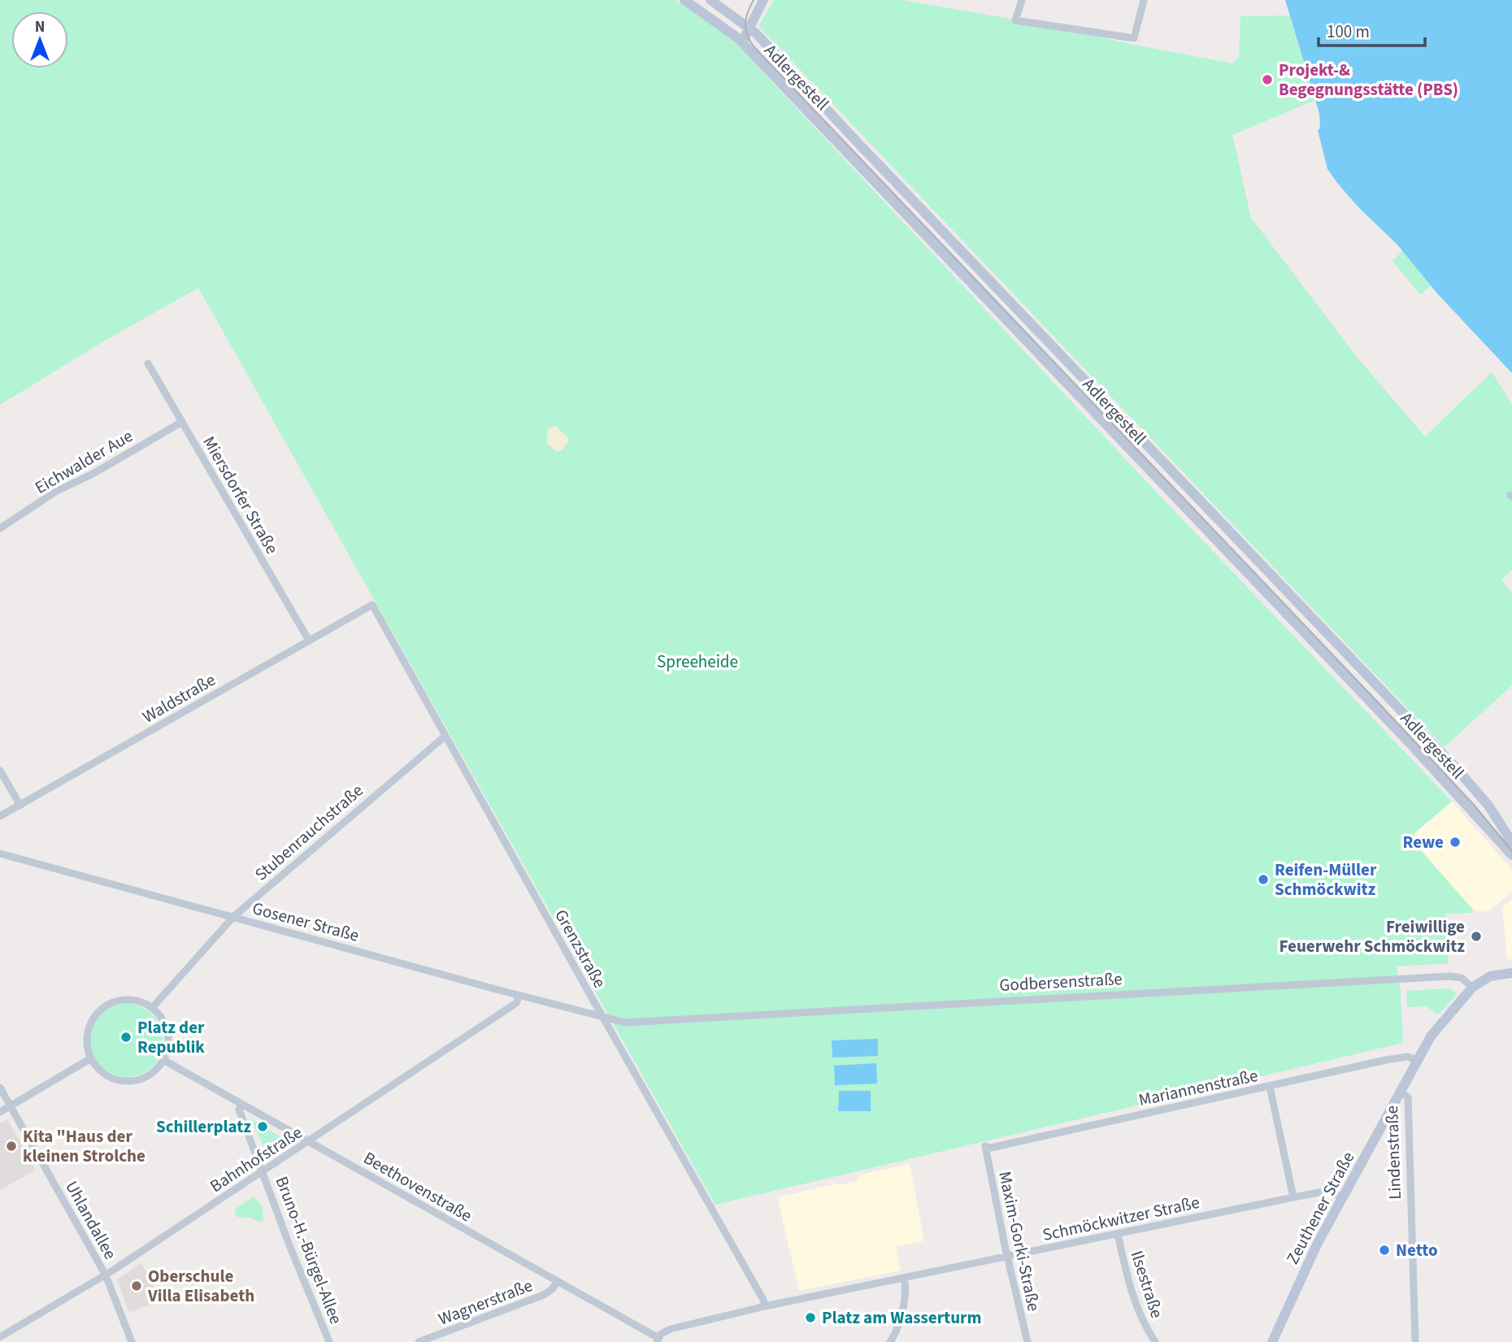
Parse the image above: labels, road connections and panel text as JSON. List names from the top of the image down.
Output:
{
  "streets": {
    "main road": ["Adlergestell", "Lindenstraße", "Zeuthener Straße"],
    "street": [
      "Eichwalder Aue",
      "Miersdorfer Straße",
      "Waldstraße",
      "Stubenrauchstraße",
      "Gosener Straße",
      "Grenzstraße",
      "Godbersenstraße",
      "Mariannenstraße",
      "Bahnhofstraße",
      "Beethovenstraße",
      "Schmöckwitzer Straße",
      "Uhlandallee",
      "Maxim-Gorki-Straße",
      "Bruno-H.-Bürgel-Allee",
      "Ilsestraße",
      "Wagnerstraße"
    ]
  },
  "crossings": [
    ["Eichwalder Aue", "Miersdorfer Straße"],
    ["Miersdorfer Straße", "Waldstraße"],
    ["Waldstraße", "Grenzstraße"],
    ["Stubenrauchstraße", "Gosener Straße"],
    ["Stubenrauchstraße", "Grenzstraße"],
    ["Stubenrauchstraße", "Beethovenstraße"],
    ["Gosener Straße", "Grenzstraße"],
    ["Gosener Straße", "Godbersenstraße"],
    ["Gosener Straße", "Bahnhofstraße"],
    ["Grenzstraße", "Godbersenstraße"],
    ["Grenzstraße", "Schmöckwitzer Straße"],
    ["Godbersenstraße", "Lindenstraße"],
    ["Mariannenstraße", "Lindenstraße"],
    ["Mariannenstraße", "Maxim-Gorki-Straße"],
    ["Lindenstraße", "Zeuthener Straße"],
    ["Bahnhofstraße", "Beethovenstraße"],
    ["Bahnhofstraße", "Uhlandallee"],
    ["Bahnhofstraße", "Bruno-H.-Bürgel-Allee"],
    ["Beethovenstraße", "Schmöckwitzer Straße"],
    ["Beethovenstraße", "Bruno-H.-Bürgel-Allee"],
    ["Beethovenstraße", "Wagnerstraße"],
    ["Zeuthener Straße", "Schmöckwitzer Straße"],
    ["Schmöckwitzer Straße", "Maxim-Gorki-Straße"],
    ["Schmöckwitzer Straße", "Ilsestraße"]
  ],
  "parks": ["Spreeheide"],
  "places": [
    "Projekt-& Begegnungsstätte (PBS)",
    "Rewe",
    "Reifen-Müller Schmöckwitz",
    "Freiwillige Feuerwehr Schmöckwitz",
    "Platz der Republik",
    "Schillerplatz",
    "Kita \"Haus der kleinen Strolche",
    "Netto",
    "Oberschule Villa Elisabeth",
    "Platz am Wasserturm"
  ],
  "scale_bar": "100 m",
  "north": "top"
}
